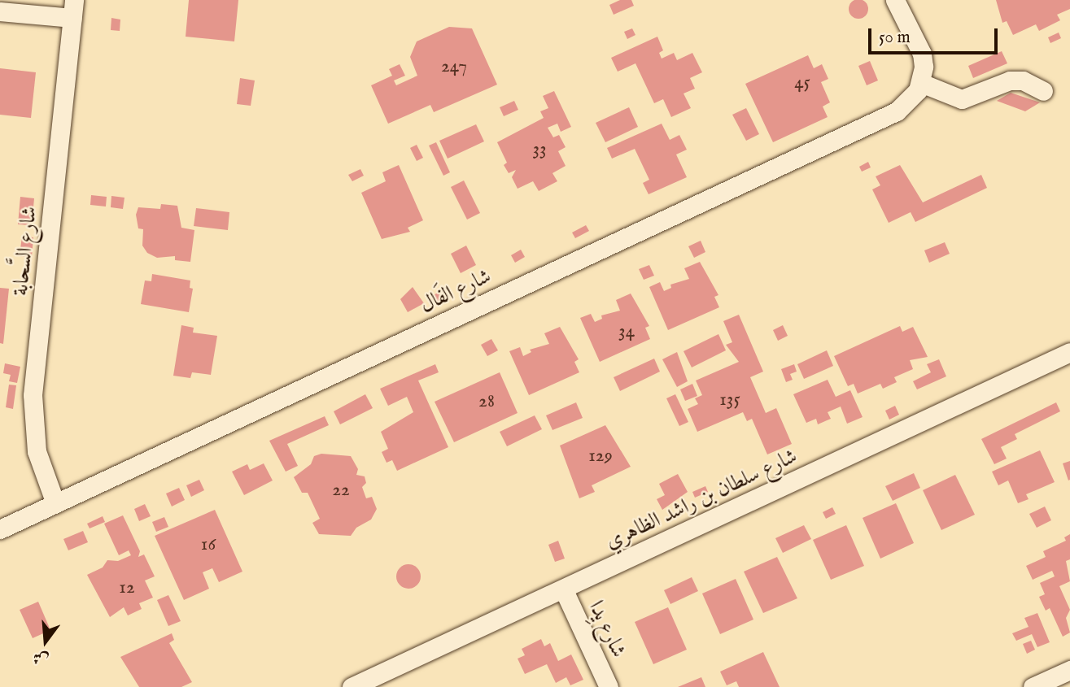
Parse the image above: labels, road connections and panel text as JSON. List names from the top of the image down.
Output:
{
  "streets": {
    "street": [
      "شارع السَّحابة",
      "شارع الفَال",
      "شارع سلطان بن راشد الظاهري",
      "شارع يِدا"
    ]
  },
  "crossings": [
    ["شارع السَّحابة", "شارع الفَال"],
    ["شارع سلطان بن راشد الظاهري", "شارع يِدا"]
  ],
  "house_numbers": [
    "247",
    "45",
    "33",
    "34",
    "135",
    "28",
    "129",
    "22",
    "16",
    "12"
  ],
  "scale_bar": "50 m",
  "north": "bottom"
}
